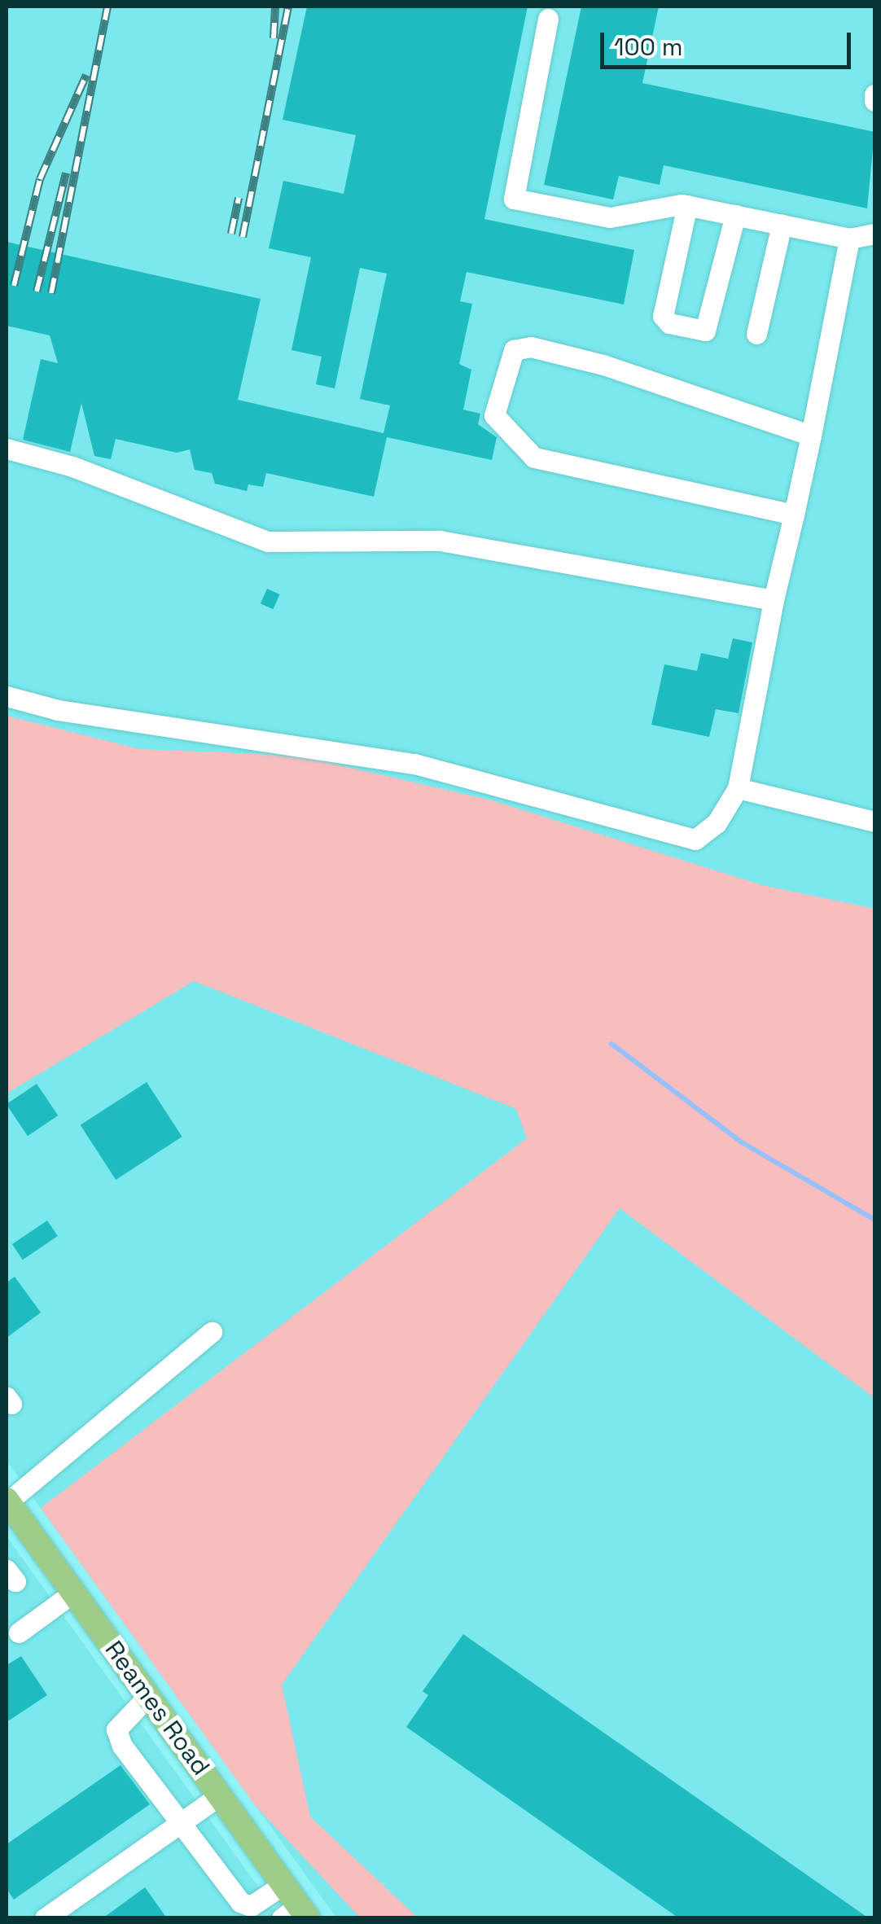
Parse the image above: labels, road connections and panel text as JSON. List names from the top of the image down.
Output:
{
  "streets": {
    "main road": ["Reames Road"]
  },
  "scale_bar": "100 m"
}
